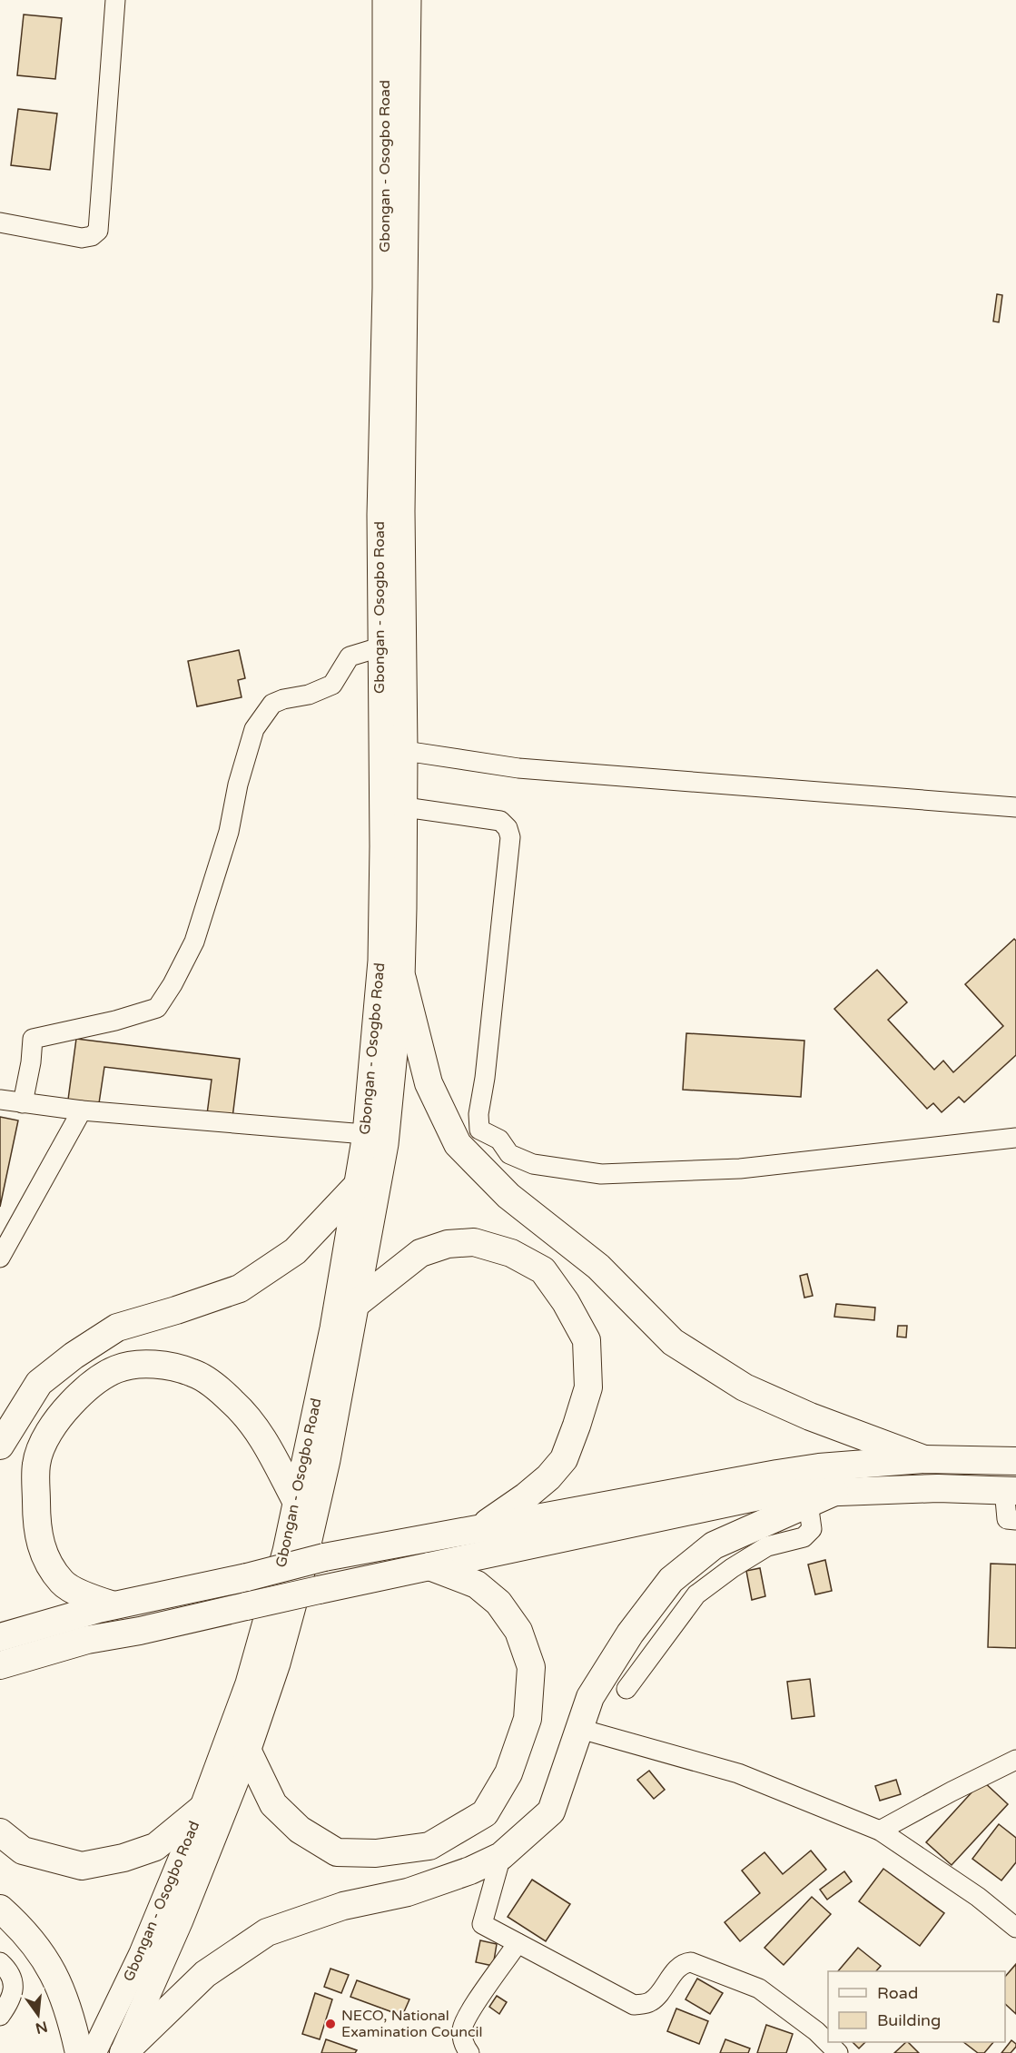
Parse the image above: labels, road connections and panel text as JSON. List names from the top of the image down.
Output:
{
  "streets": {
    "main road": ["Gbongan - Osogbo Road"]
  },
  "places": ["NECO, National Examination Council"],
  "legend": ["Road", "Building"],
  "north": "bottom"
}
